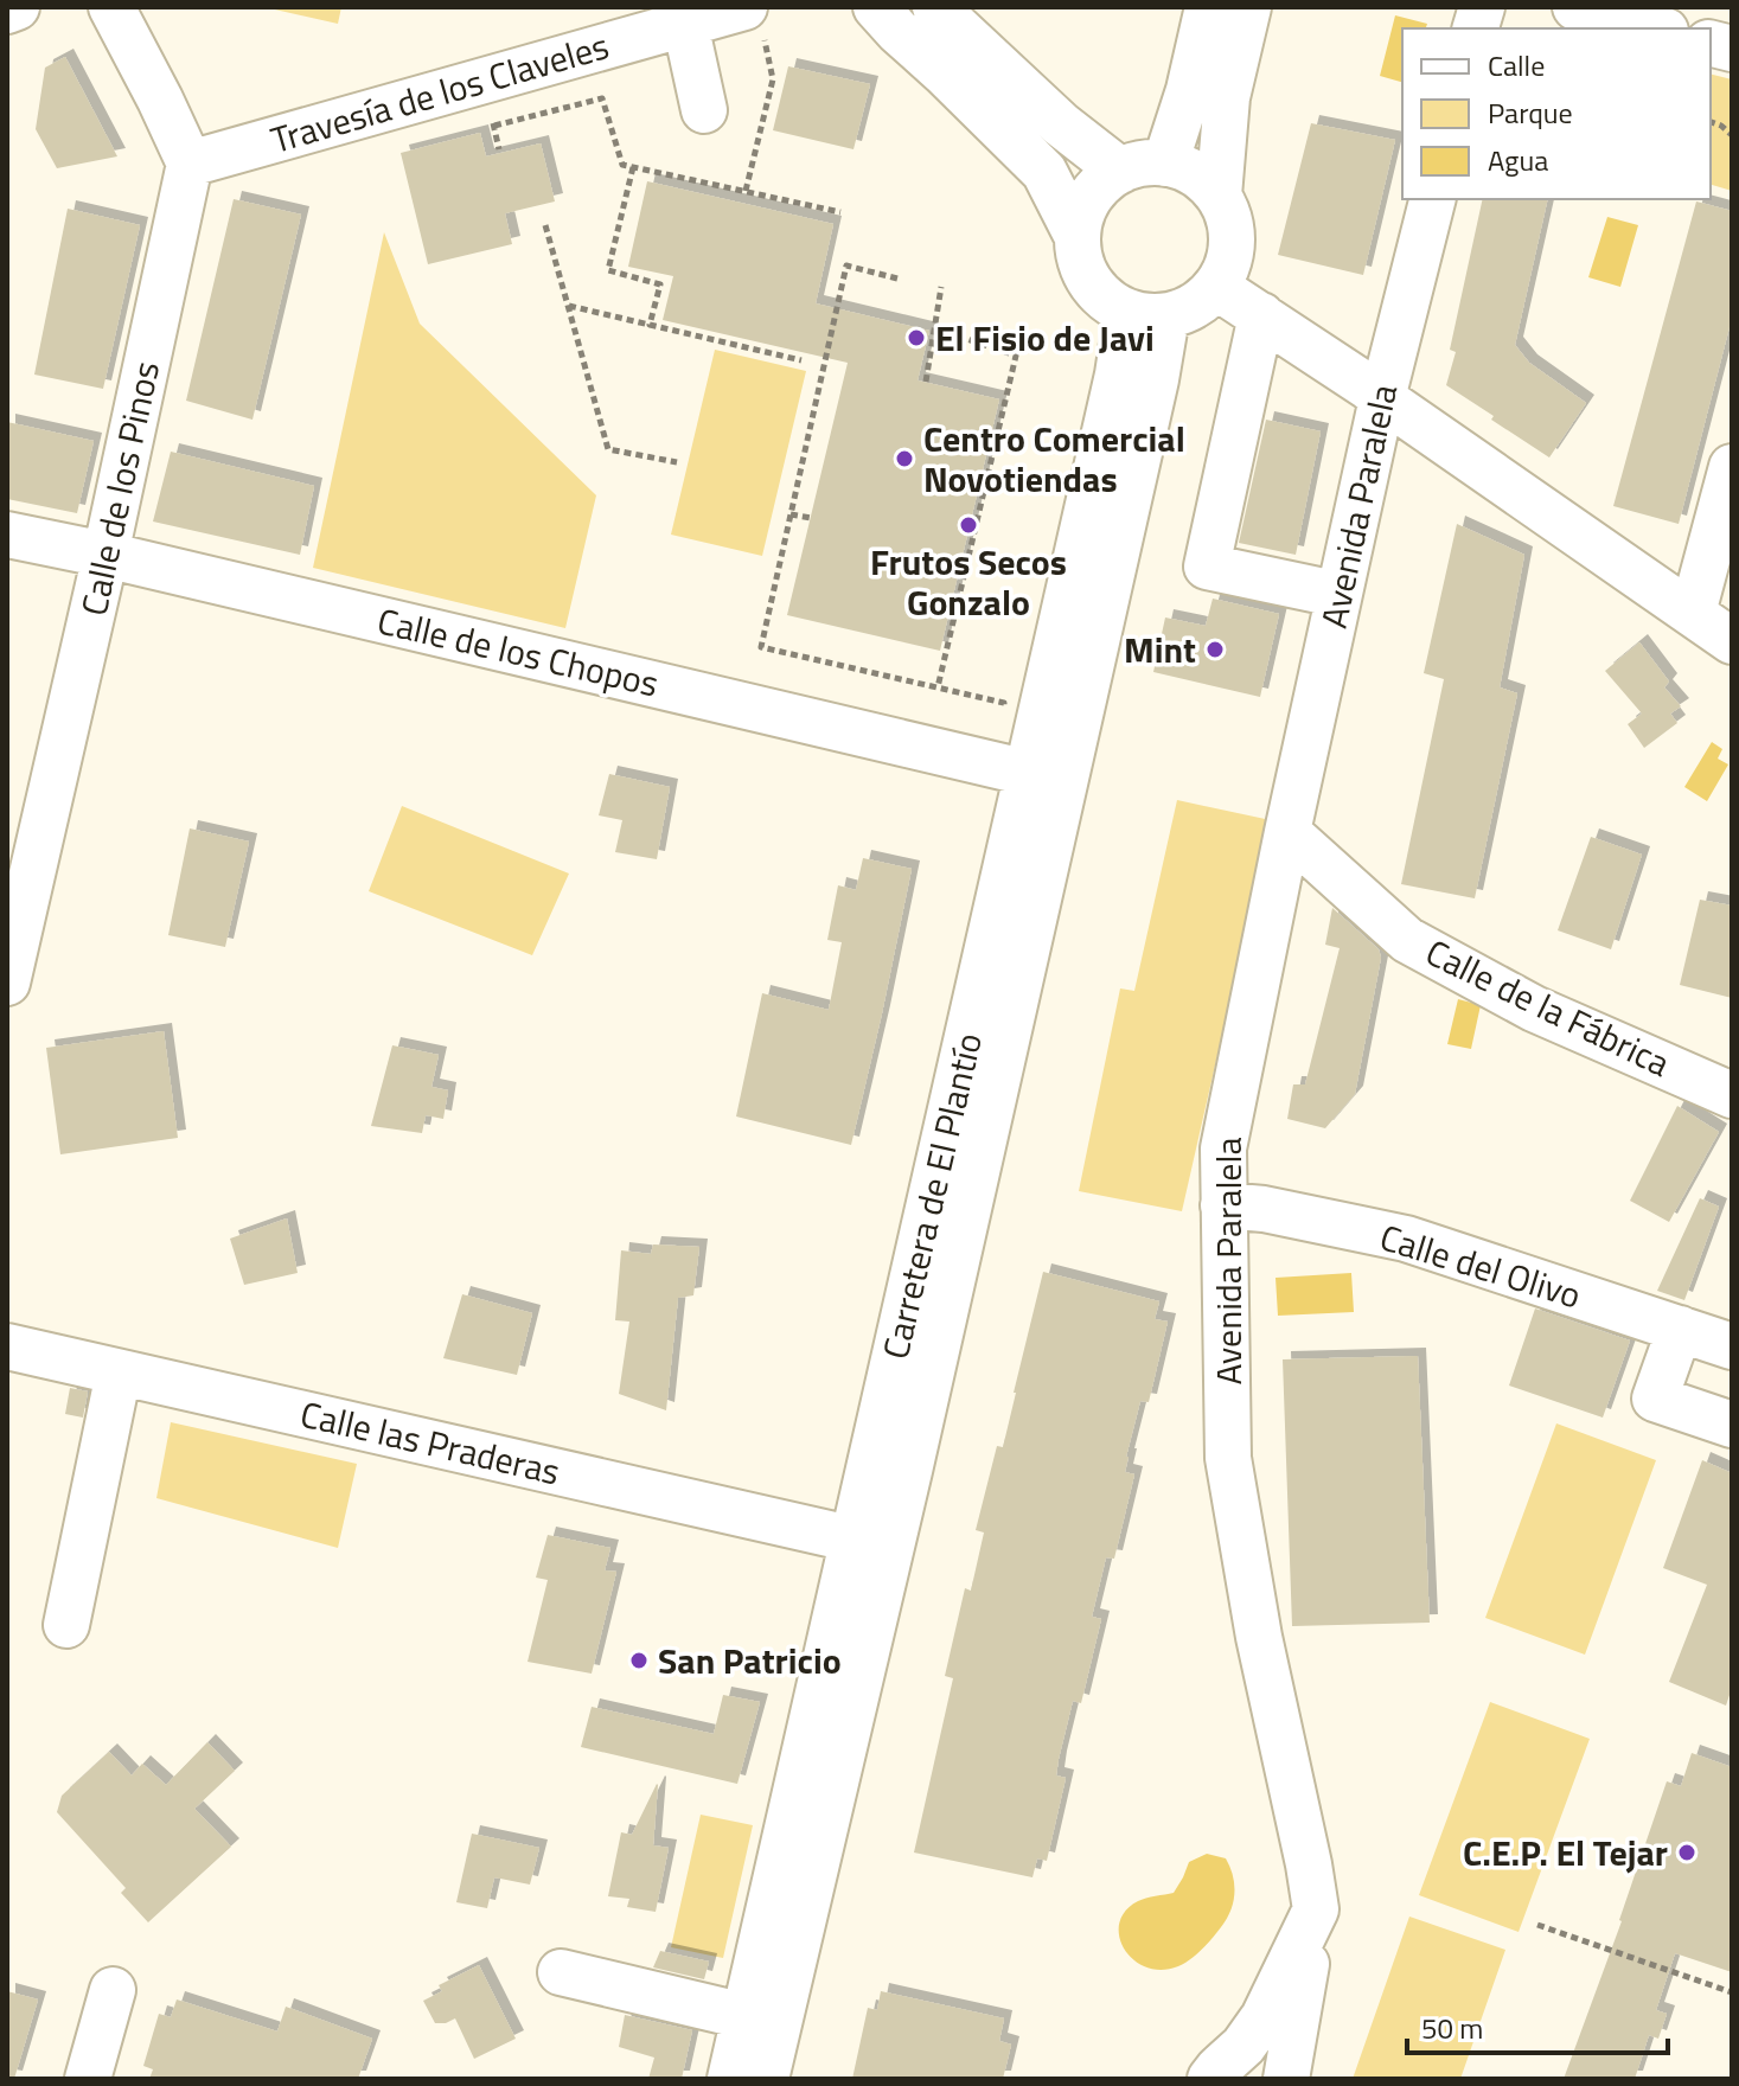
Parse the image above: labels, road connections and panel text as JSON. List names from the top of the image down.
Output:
{
  "streets": {
    "street": [
      "Travesía de los Claveles",
      "Calle de los Pinos",
      "Avenida Paralela",
      "Calle de los Chopos",
      "Calle de la Fábrica",
      "Carretera de El Plantío",
      "Calle del Olivo",
      "Calle las Praderas"
    ]
  },
  "crossings": [
    ["Travesía de los Claveles", "Calle de los Pinos"],
    ["Calle de los Pinos", "Calle de los Chopos"],
    ["Avenida Paralela", "Calle de la Fábrica"],
    ["Avenida Paralela", "Calle del Olivo"],
    ["Calle de los Chopos", "Carretera de El Plantío"],
    ["Carretera de El Plantío", "Calle las Praderas"]
  ],
  "places": [
    "El Fisio de Javi",
    "Centro Comercial Novotiendas",
    "Frutos Secos Gonzalo",
    "Mint",
    "San Patricio",
    "C.E.P. El Tejar"
  ],
  "legend": ["Calle", "Parque", "Agua"],
  "scale_bar": "50 m"
}
